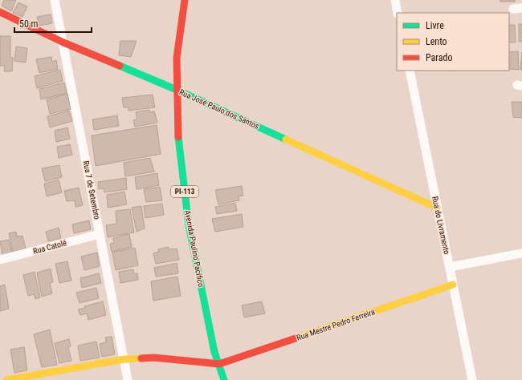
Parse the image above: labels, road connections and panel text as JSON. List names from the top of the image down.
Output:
{
  "streets": {
    "street": [
      "Rua José Paulo dos Santos",
      "Rua 7 de Setembro",
      "PI-113",
      "Rua do Livramento",
      "Rua Catolé",
      "Avenida Paulino Pacífico",
      "Rua Mestre Pedro Ferreira"
    ]
  },
  "crossings": [
    ["Rua José Paulo dos Santos", "Rua 7 de Setembro"],
    ["Rua José Paulo dos Santos", "Rua do Livramento"],
    ["Rua José Paulo dos Santos", "Avenida Paulino Pacífico"],
    ["Rua 7 de Setembro", "Rua Catolé"],
    ["Rua do Livramento", "Rua Mestre Pedro Ferreira"],
    ["Avenida Paulino Pacífico", "Rua Mestre Pedro Ferreira"]
  ],
  "legend": ["Livre", "Lento", "Parado"],
  "scale_bar": "50 m"
}
